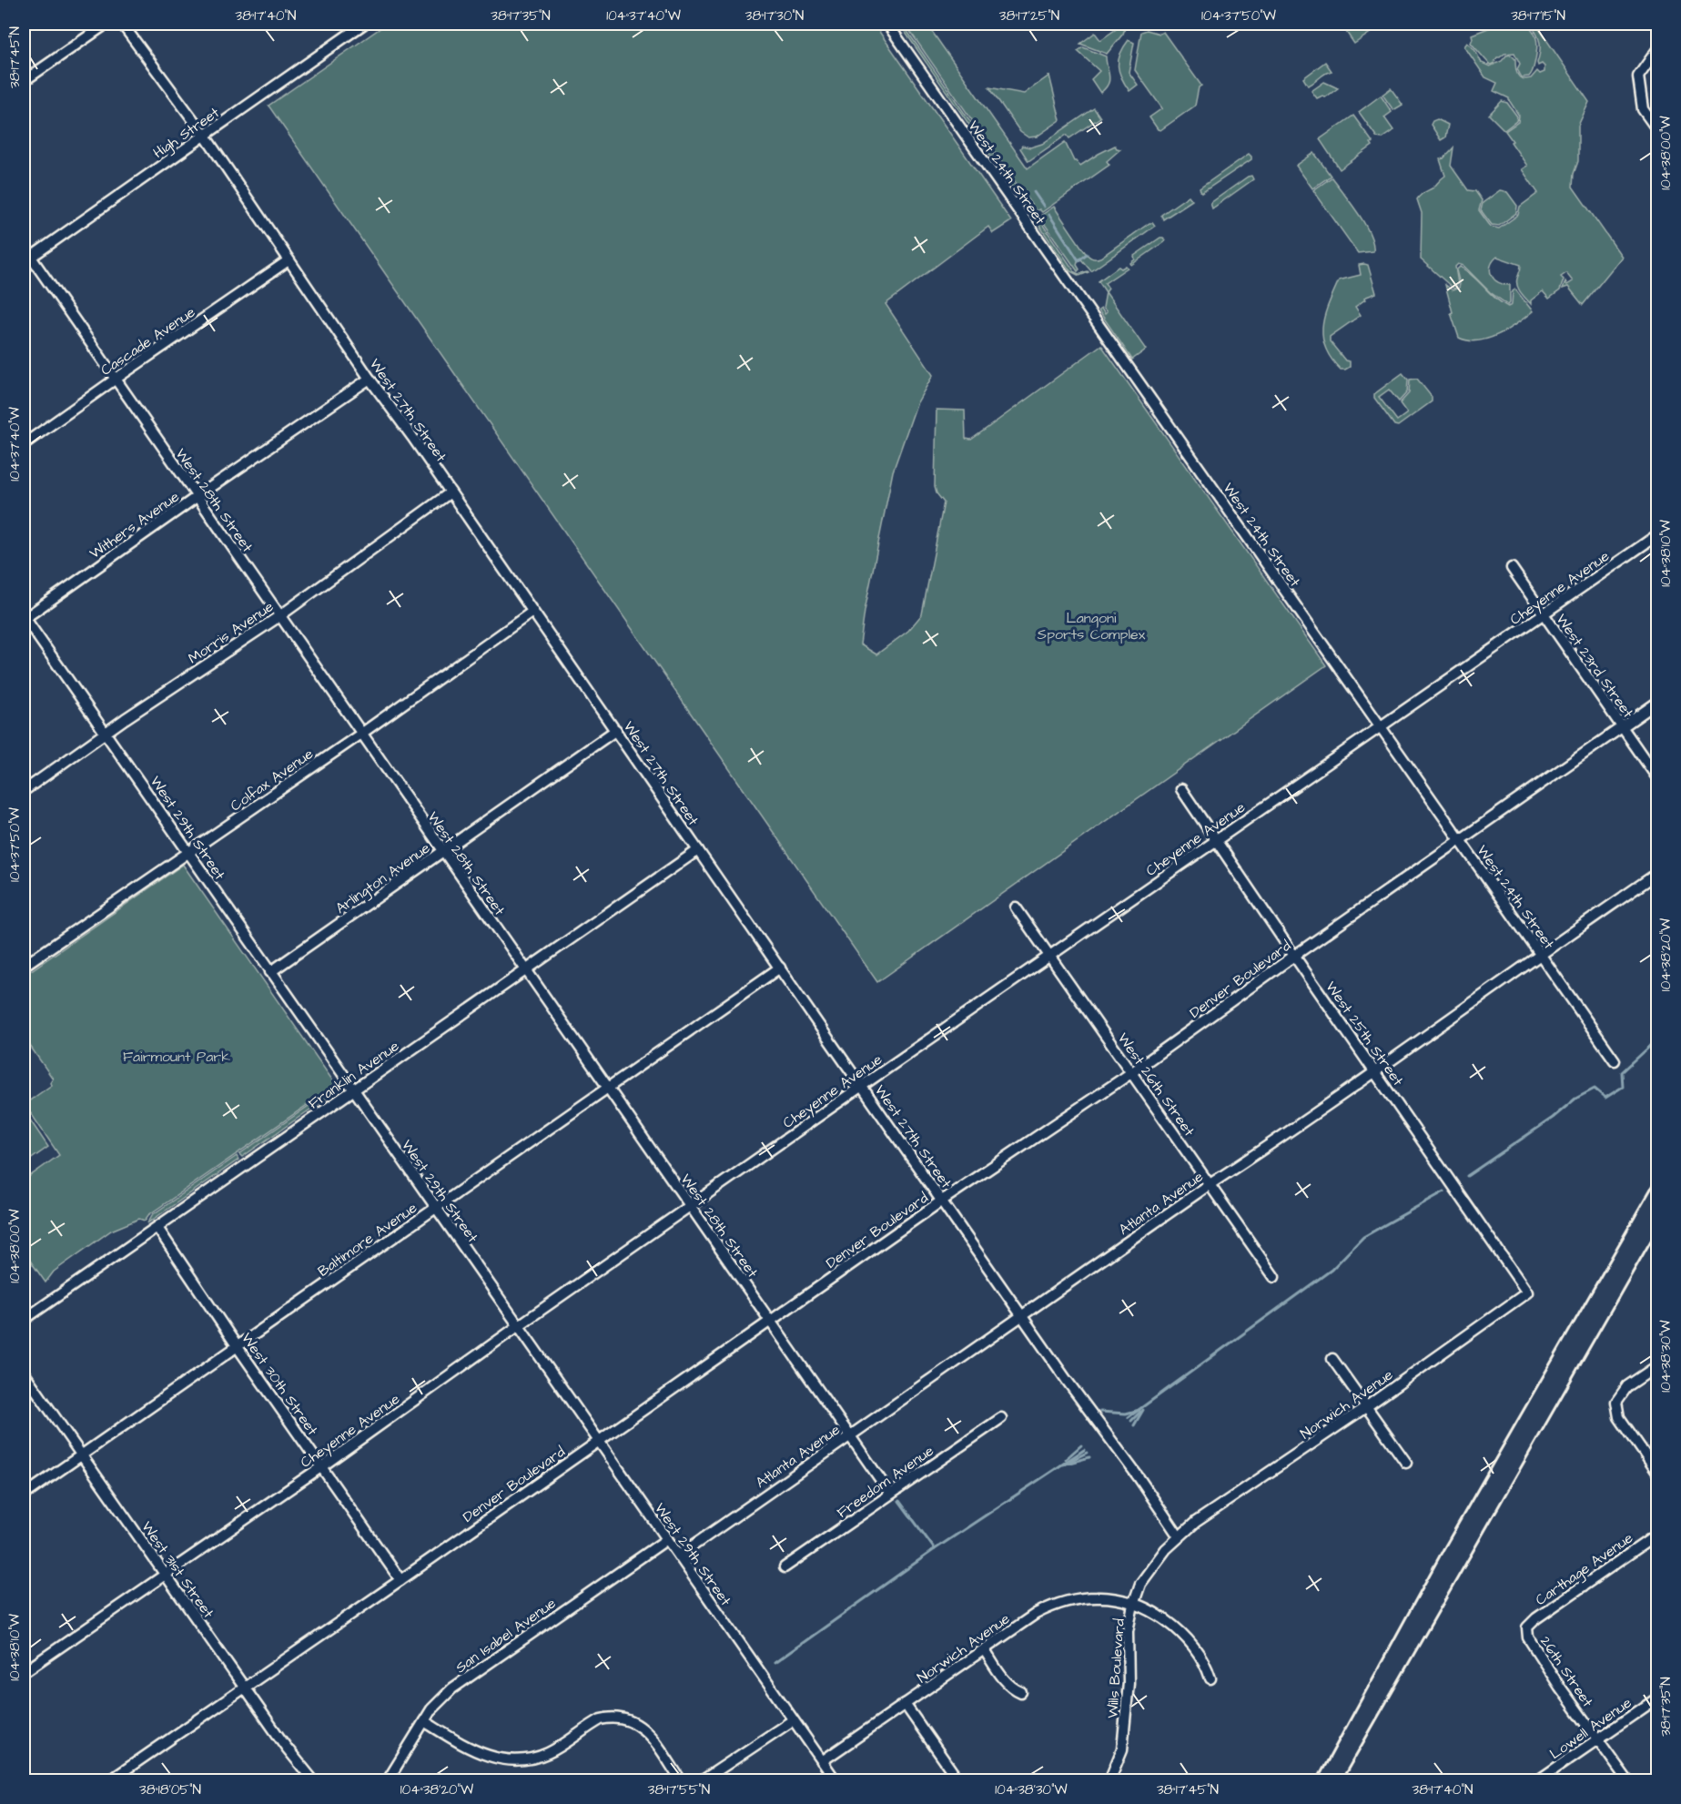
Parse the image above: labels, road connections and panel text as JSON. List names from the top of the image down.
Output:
{
  "streets": {
    "street": [
      "High Street",
      "West 24th Street",
      "Cascade Avenue",
      "West 27th Street",
      "West 28th Street",
      "Withers Avenue",
      "Cheyenne Avenue",
      "Morris Avenue",
      "West 23rd Street",
      "Colfax Avenue",
      "West 29th Street",
      "Arlington Avenue",
      "Denver Boulevard",
      "West 25th Street",
      "Franklin Avenue",
      "West 26th Street",
      "Atlanta Avenue",
      "Baltimore Avenue",
      "West 30th Street",
      "Norwich Avenue",
      "Freedom Avenue",
      "Carthage Avenue",
      "West 31st Street",
      "San Isabel Avenue",
      "Wills Boulevard",
      "26th Street",
      "Lowell Avenue"
    ]
  },
  "crossings": [
    ["High Street", "West 27th Street"],
    ["High Street", "West 28th Street"],
    ["West 24th Street", "Cheyenne Avenue"],
    ["West 24th Street", "Denver Boulevard"],
    ["West 24th Street", "Atlanta Avenue"],
    ["Cascade Avenue", "West 27th Street"],
    ["Cascade Avenue", "West 28th Street"],
    ["West 27th Street", "Withers Avenue"],
    ["West 27th Street", "Cheyenne Avenue"],
    ["West 27th Street", "Morris Avenue"],
    ["West 27th Street", "Colfax Avenue"],
    ["West 27th Street", "Arlington Avenue"],
    ["West 27th Street", "Denver Boulevard"],
    ["West 27th Street", "Franklin Avenue"],
    ["West 27th Street", "Atlanta Avenue"],
    ["West 27th Street", "Baltimore Avenue"],
    ["West 27th Street", "Norwich Avenue"],
    ["West 27th Street", "Wills Boulevard"],
    ["West 28th Street", "Withers Avenue"],
    ["West 28th Street", "Cheyenne Avenue"],
    ["West 28th Street", "Morris Avenue"],
    ["West 28th Street", "Colfax Avenue"],
    ["West 28th Street", "Arlington Avenue"],
    ["West 28th Street", "Denver Boulevard"],
    ["West 28th Street", "Franklin Avenue"],
    ["West 28th Street", "Atlanta Avenue"],
    ["West 28th Street", "Baltimore Avenue"],
    ["West 28th Street", "Freedom Avenue"],
    ["Withers Avenue", "West 29th Street"],
    ["Cheyenne Avenue", "West 23rd Street"],
    ["Cheyenne Avenue", "West 29th Street"],
    ["Cheyenne Avenue", "West 25th Street"],
    ["Cheyenne Avenue", "West 26th Street"],
    ["Cheyenne Avenue", "West 30th Street"],
    ["Cheyenne Avenue", "West 31st Street"],
    ["Morris Avenue", "West 29th Street"],
    ["West 23rd Street", "Denver Boulevard"],
    ["Colfax Avenue", "West 29th Street"],
    ["West 29th Street", "Arlington Avenue"],
    ["West 29th Street", "Denver Boulevard"],
    ["West 29th Street", "Franklin Avenue"],
    ["West 29th Street", "Atlanta Avenue"],
    ["West 29th Street", "Baltimore Avenue"],
    ["West 29th Street", "Norwich Avenue"],
    ["West 29th Street", "San Isabel Avenue"],
    ["Denver Boulevard", "West 25th Street"],
    ["Denver Boulevard", "West 26th Street"],
    ["Denver Boulevard", "West 30th Street"],
    ["Denver Boulevard", "West 31st Street"],
    ["West 25th Street", "Atlanta Avenue"],
    ["West 25th Street", "Norwich Avenue"],
    ["Franklin Avenue", "West 30th Street"],
    ["West 26th Street", "Atlanta Avenue"],
    ["Baltimore Avenue", "West 30th Street"],
    ["Baltimore Avenue", "West 31st Street"],
    ["Norwich Avenue", "Wills Boulevard"],
    ["Carthage Avenue", "26th Street"],
    ["26th Street", "Lowell Avenue"]
  ],
  "parks": ["Langoni Sports Complex", "Fairmount Park"],
  "coordinates": [
    "38°17'40\"N",
    "38°17'35\"N",
    "104°37'40\"W",
    "38°17'30\"N",
    "38°17'25\"N",
    "104°37'50\"W",
    "38°17'15\"N",
    "38°17'45\"N",
    "104°38'00\"W",
    "104°38'10\"W",
    "104°38'20\"W",
    "104°38'30\"W",
    "38°18'05\"N",
    "38°17'55\"N"
  ]
}
